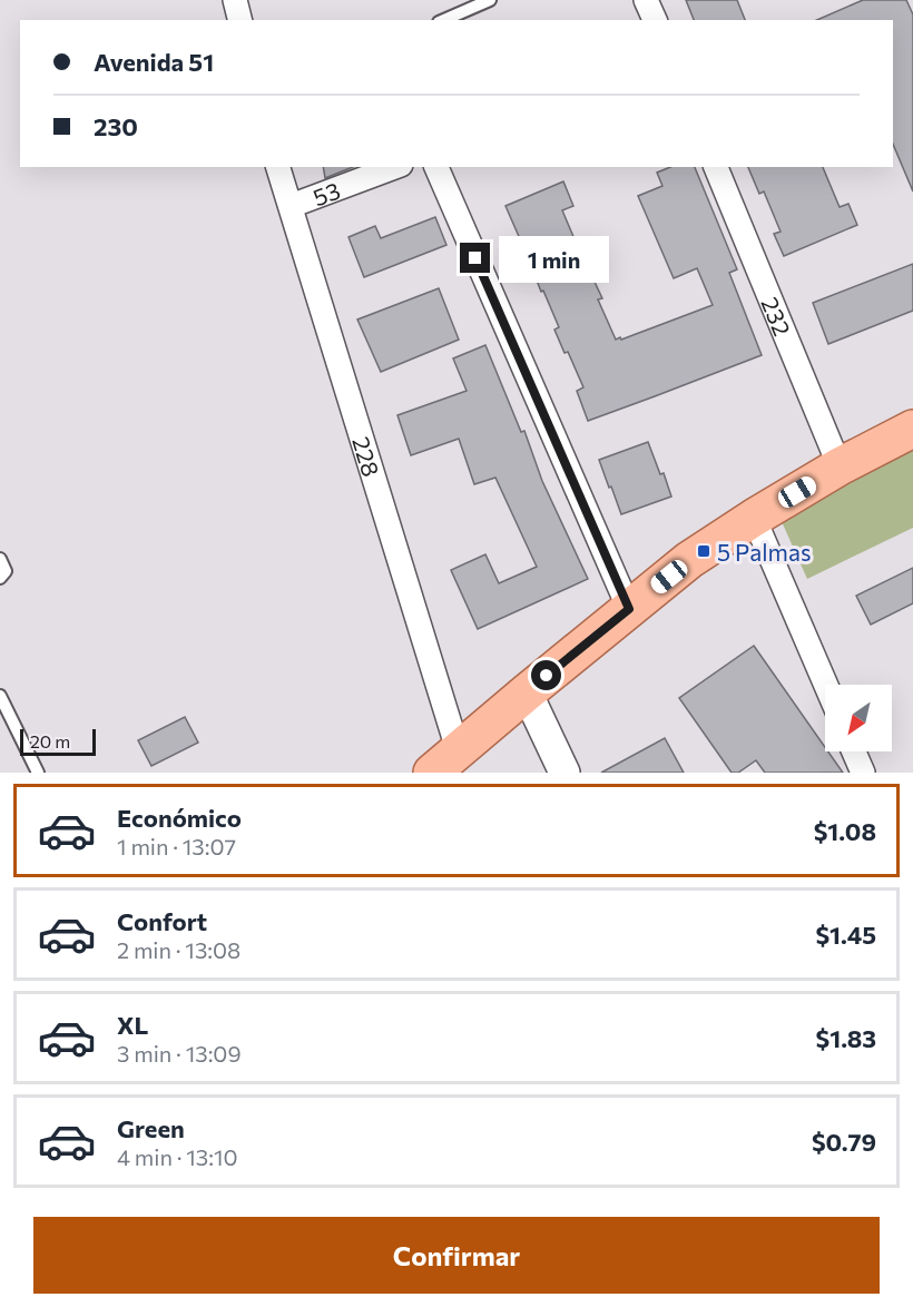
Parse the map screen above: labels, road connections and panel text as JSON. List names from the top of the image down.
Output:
{
  "streets": {
    "street": ["53", "232", "228"]
  },
  "crossings": [
    ["53", "228"]
  ],
  "places": {
    "transit": ["5 Palmas"]
  },
  "scale_bar": "20 m",
  "north": "bottom left",
  "page": {
    "banner": ["Avenida 51", "230"],
    "bubble": "1 min",
    "scale": "20 m",
    "list": [
      {
        "name": "Económico",
        "note": "1 min · 13:07",
        "value": "$1.08"
      },
      {
        "name": "Confort",
        "note": "2 min · 13:08",
        "value": "$1.45"
      },
      {
        "name": "XL",
        "note": "3 min · 13:09",
        "value": "$1.83"
      },
      {
        "name": "Green",
        "note": "4 min · 13:10",
        "value": "$0.79"
      }
    ],
    "buttons": "Confirmar"
  }
}
